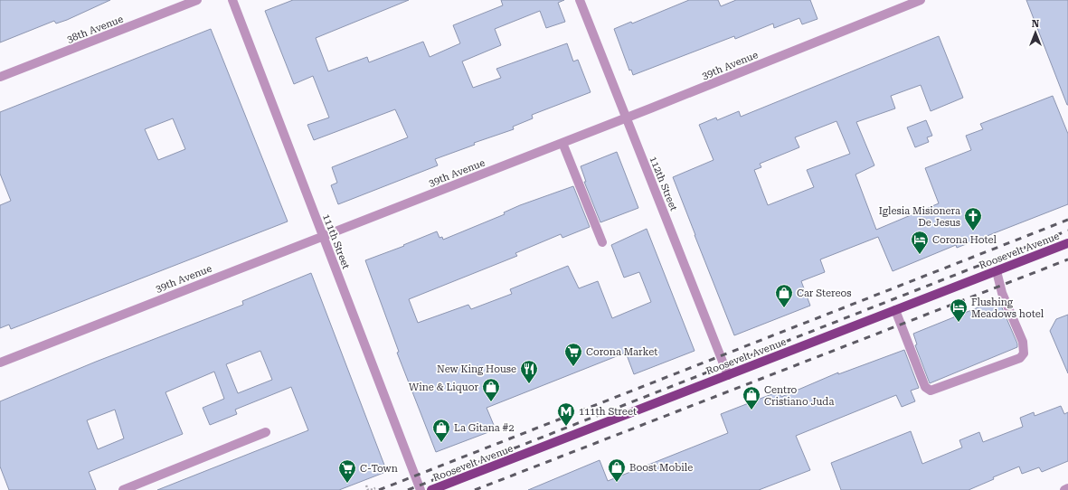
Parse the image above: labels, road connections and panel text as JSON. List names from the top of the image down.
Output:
{
  "streets": {
    "main road": ["Roosevelt Avenue"],
    "street": [
      "38th Avenue",
      "39th Avenue",
      "112th Street",
      "111th Street"
    ]
  },
  "crossings": [
    ["39th Avenue", "112th Street"],
    ["39th Avenue", "111th Street"],
    ["112th Street", "Roosevelt Avenue"]
  ],
  "places": {
    "church": ["Iglesia Misionera De Jesus"],
    "hotel": ["Corona Hotel", "Flushing Meadows hotel"],
    "shop": [
      "Car Stereos",
      "Wine & Liquor",
      "Centro Cristiano Juda",
      "La Gitana #2",
      "Boost Mobile"
    ],
    "supermarket": ["Corona Market", "C-Town"],
    "restaurant": ["New King House"],
    "metro station": ["111th Street"]
  },
  "north": "top"
}
